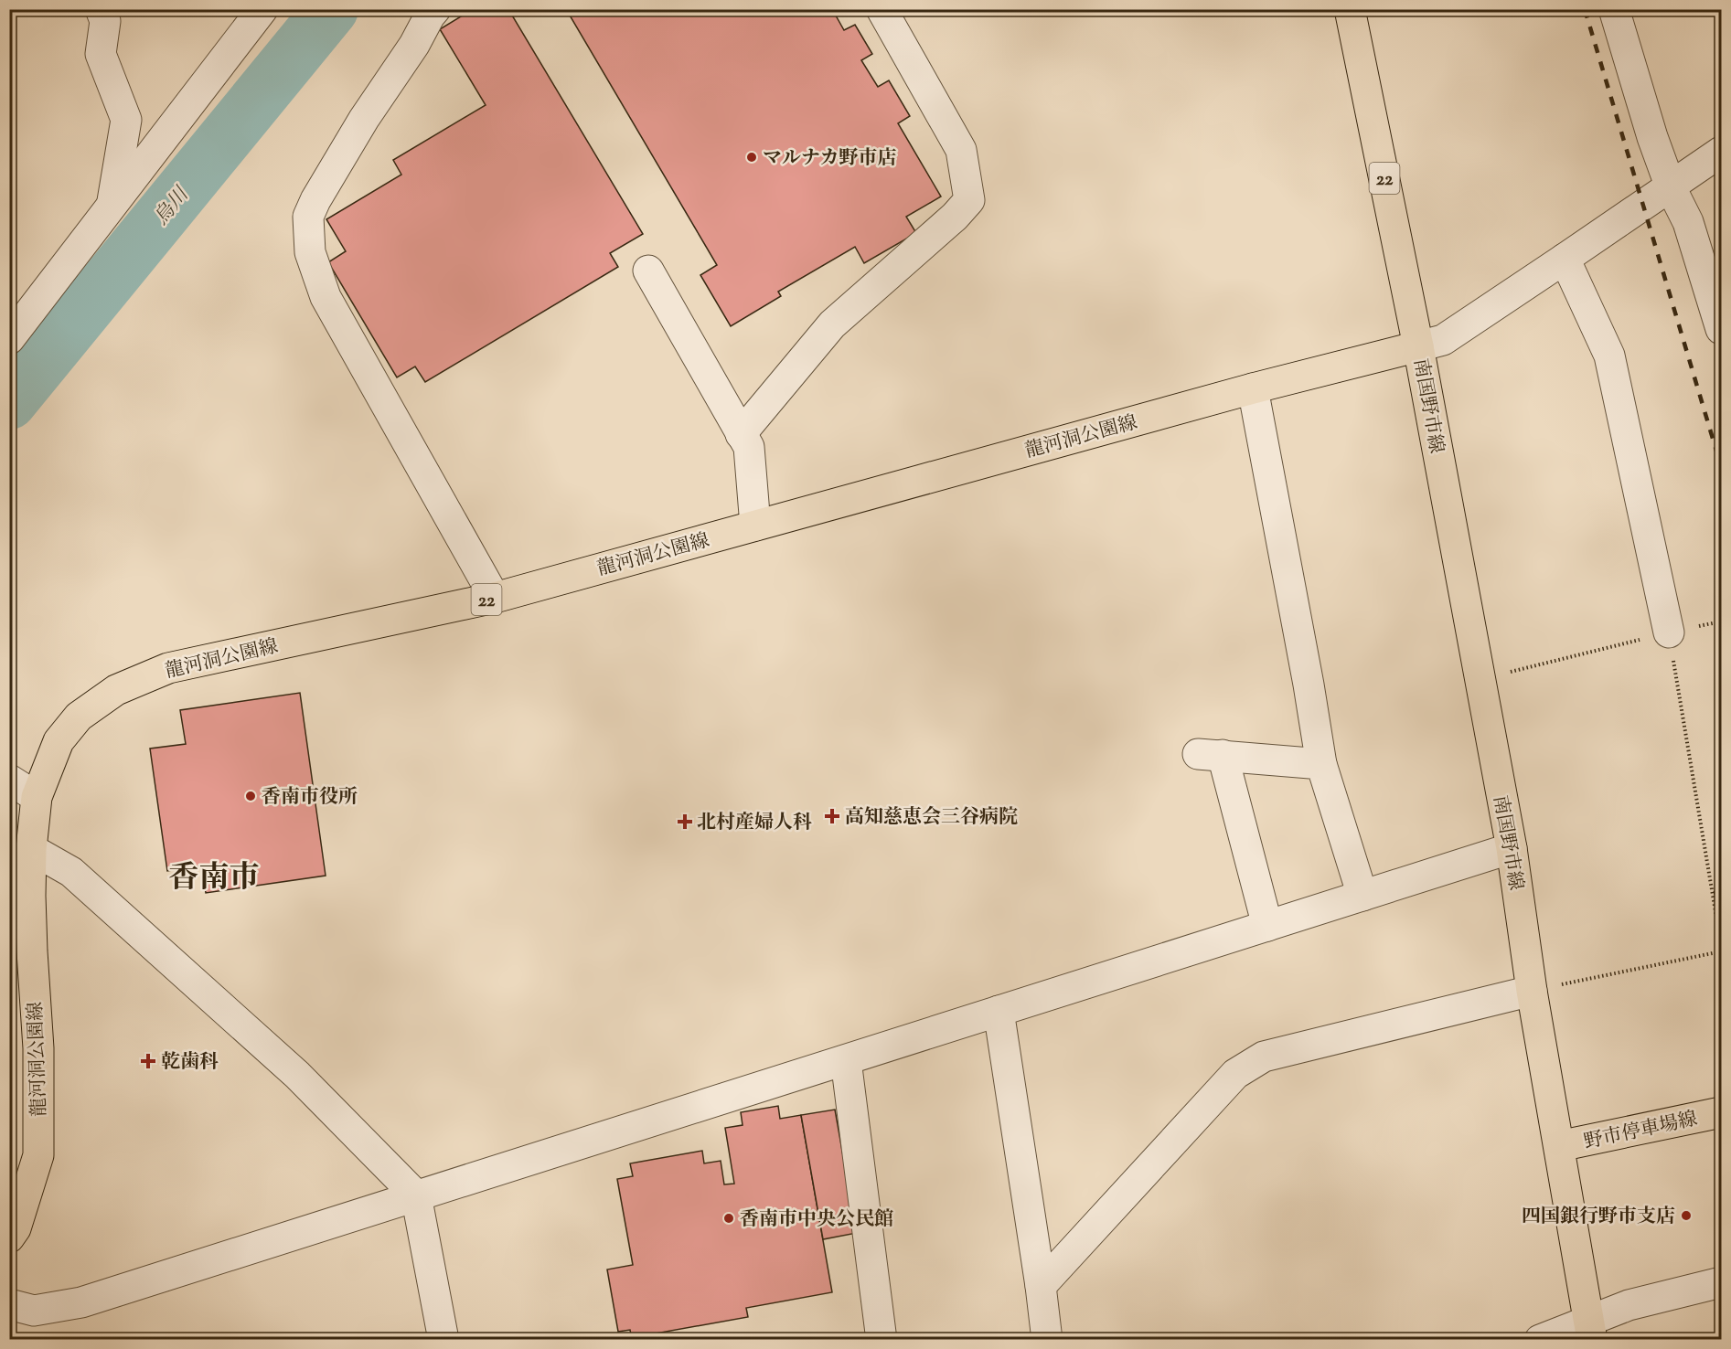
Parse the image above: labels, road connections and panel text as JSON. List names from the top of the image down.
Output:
{
  "streets": {
    "main road": [
      "22",
      "南国野市線",
      "龍河洞公園線",
      "野市停車場線"
    ]
  },
  "crossings": [
    ["22", "南国野市線"],
    ["22", "龍河洞公園線"],
    ["南国野市線", "龍河洞公園線"],
    ["南国野市線", "野市停車場線"]
  ],
  "districts": ["香南市"],
  "water": ["烏川"],
  "places": {
    "other": [
      "マルナカ野市店",
      "香南市役所",
      "四国銀行野市支店",
      "香南市中央公民館"
    ],
    "health": ["高知慈恵会三谷病院", "北村産婦人科", "乾歯科"]
  }
}
